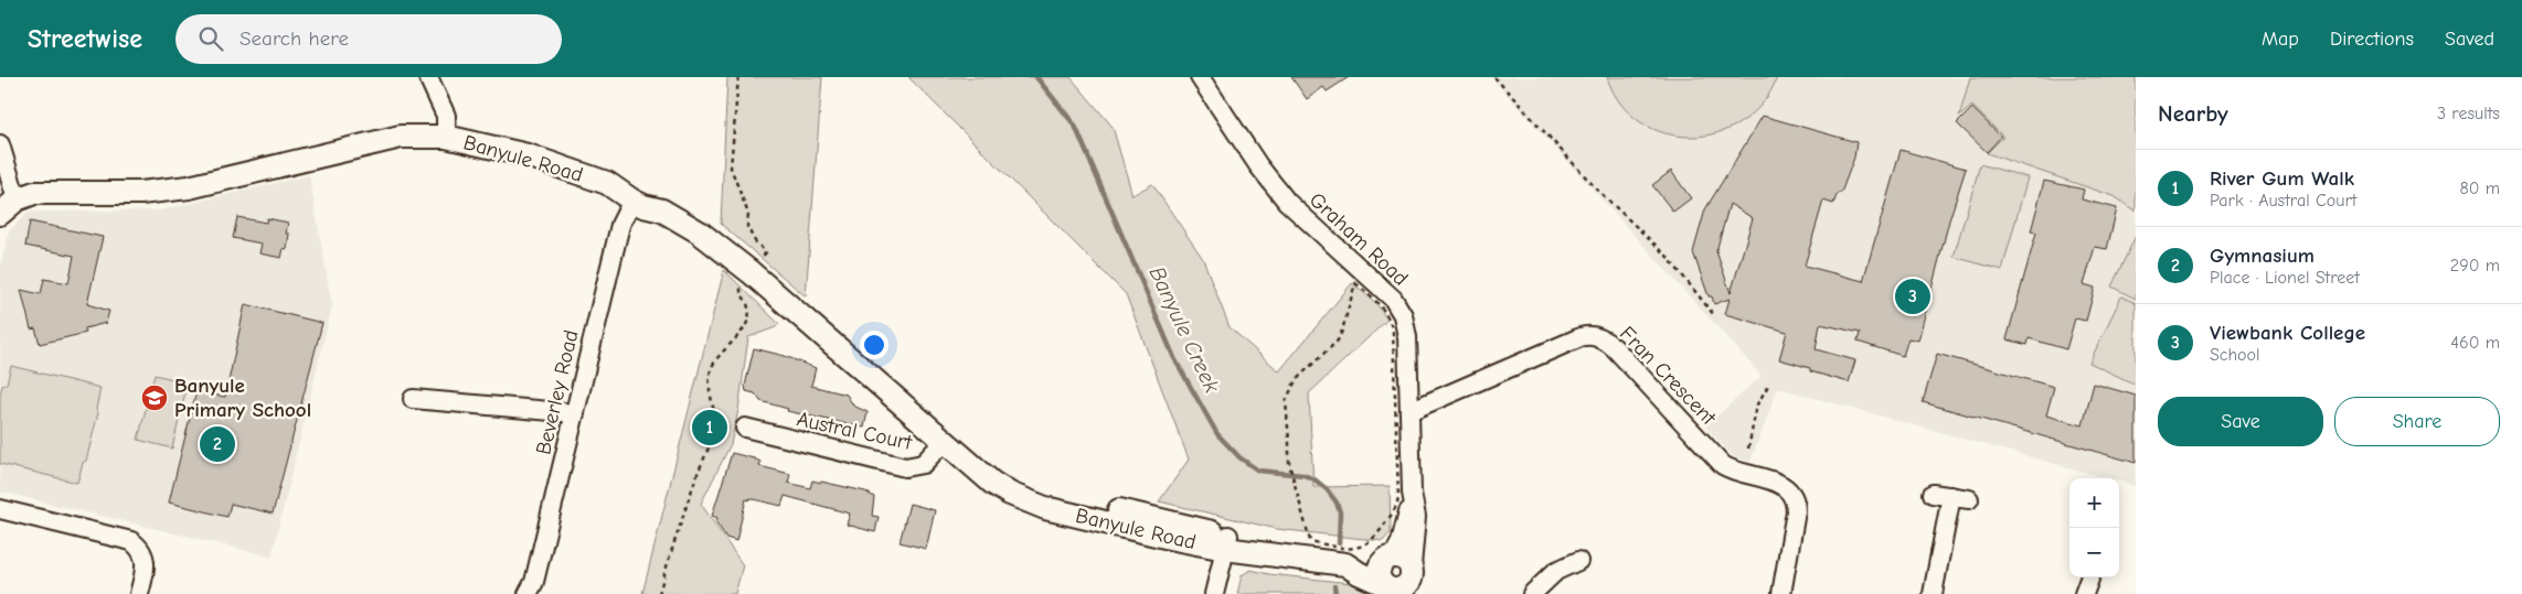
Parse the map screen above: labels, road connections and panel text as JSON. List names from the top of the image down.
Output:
{
  "streets": {
    "street": [
      "Banyule Road",
      "Graham Road",
      "Fran Crescent",
      "Beverley Road",
      "Austral Court"
    ]
  },
  "crossings": [
    ["Banyule Road", "Graham Road"],
    ["Banyule Road", "Beverley Road"],
    ["Banyule Road", "Austral Court"],
    ["Graham Road", "Fran Crescent"]
  ],
  "water": ["Banyule Creek"],
  "places": {
    "school or university": ["Banyule Primary School"]
  },
  "page": {
    "header": "Streetwise",
    "search": "Search here",
    "nav": ["Map", "Directions", "Saved"],
    "heading": ["Nearby", "3 results"],
    "list": [
      {
        "mark": "1",
        "name": "River Gum Walk",
        "note": "Park · Austral Court",
        "value": "80 m"
      },
      {
        "mark": "2",
        "name": "Gymnasium",
        "note": "Place · Lionel Street",
        "value": "290 m"
      },
      {
        "mark": "3",
        "name": "Viewbank College",
        "note": "School",
        "value": "460 m"
      }
    ],
    "pins": ["3", "1", "2"],
    "buttons": ["Save", "Share"],
    "map_buttons": ["+", "−"]
  }
}
